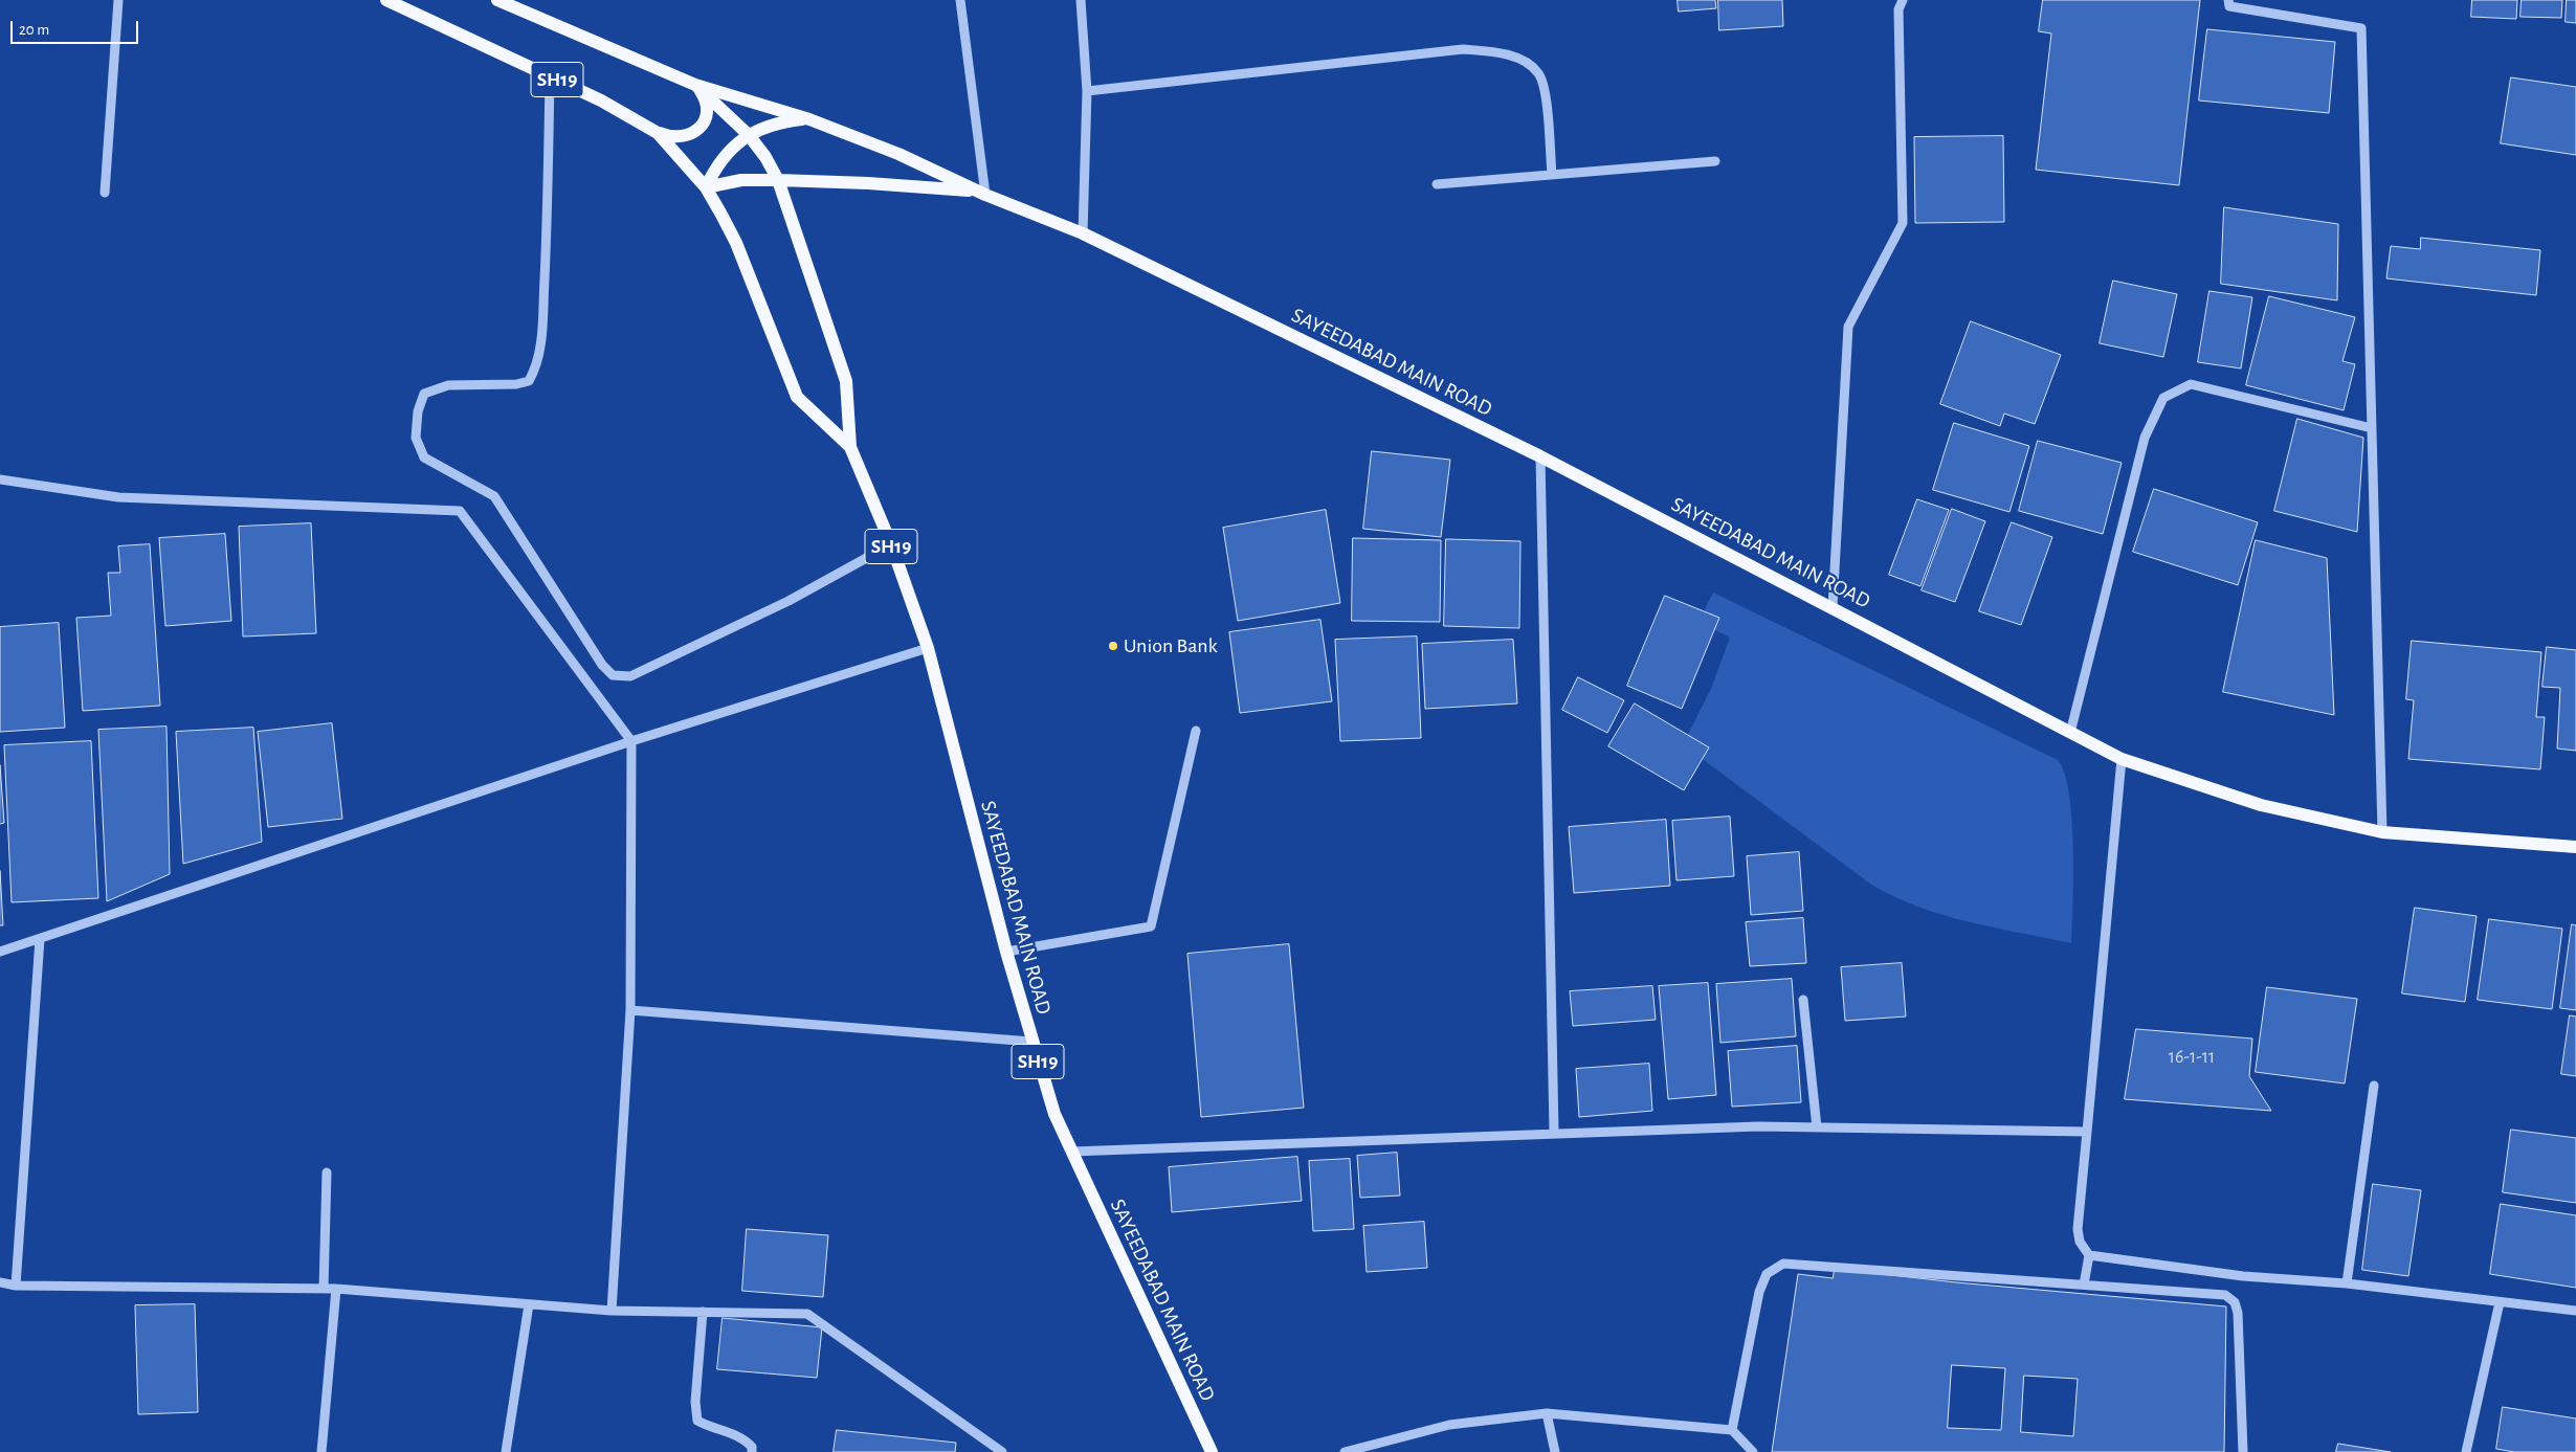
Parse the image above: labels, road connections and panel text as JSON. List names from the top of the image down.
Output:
{
  "streets": {
    "main road": ["SH19", "SAYEEDABAD MAIN ROAD"]
  },
  "crossings": [
    ["SH19", "SAYEEDABAD MAIN ROAD"]
  ],
  "places": ["Union Bank"],
  "house_numbers": ["16-1-11"],
  "scale_bar": "20 m"
}
